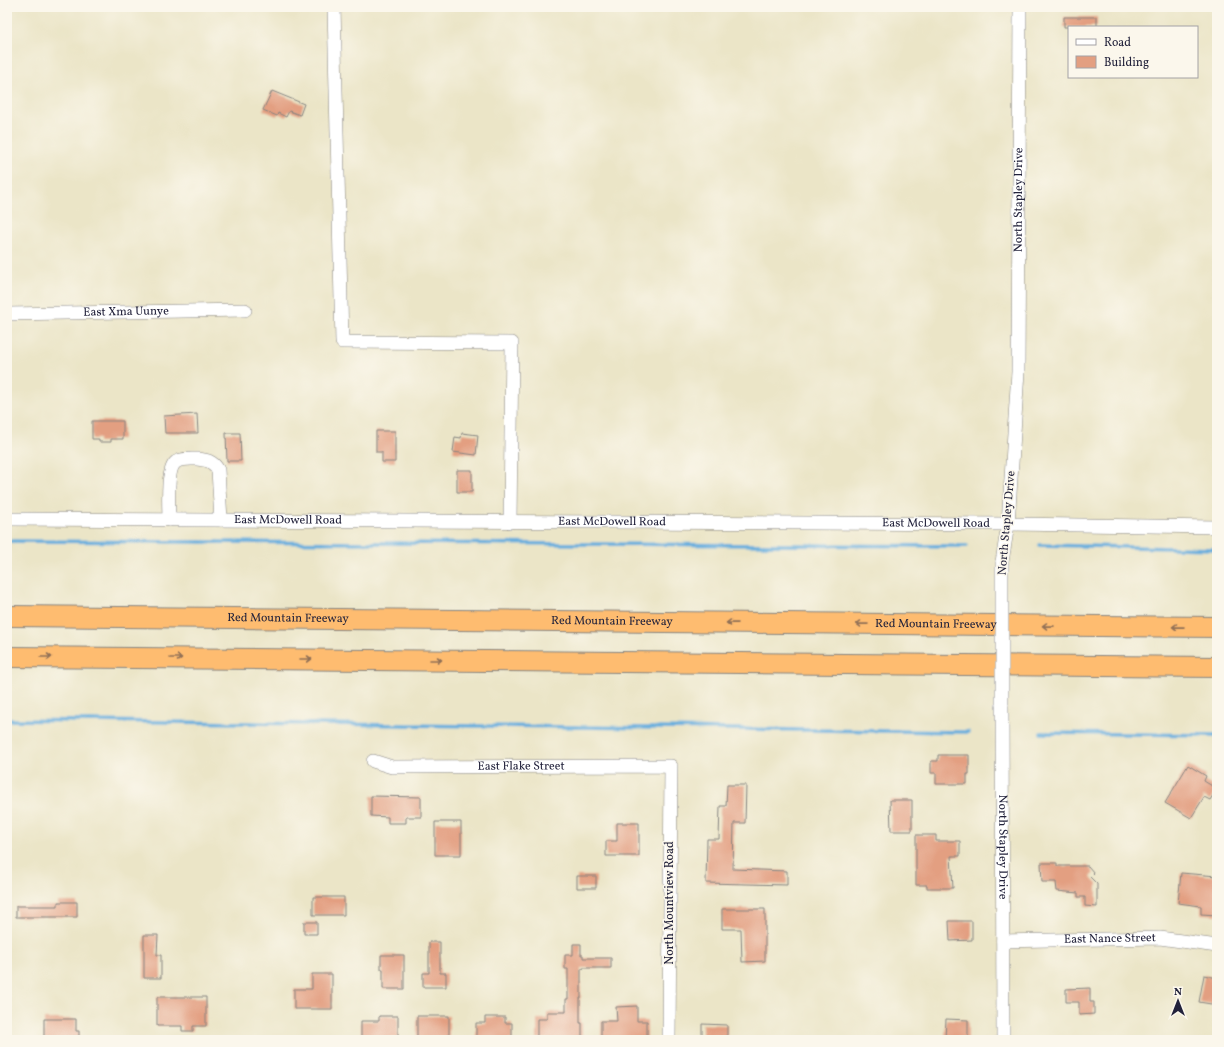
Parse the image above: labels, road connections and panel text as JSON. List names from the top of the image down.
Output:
{
  "streets": {
    "highway": ["Red Mountain Freeway"],
    "street": [
      "North Stapley Drive",
      "East Xma Uunye",
      "East McDowell Road",
      "East Flake Street",
      "North Mountview Road",
      "East Nance Street"
    ]
  },
  "crossings": [
    ["North Stapley Drive", "East McDowell Road"],
    ["North Stapley Drive", "East Nance Street"],
    ["East Flake Street", "North Mountview Road"]
  ],
  "legend": ["Road", "Building"],
  "north": "top"
}
